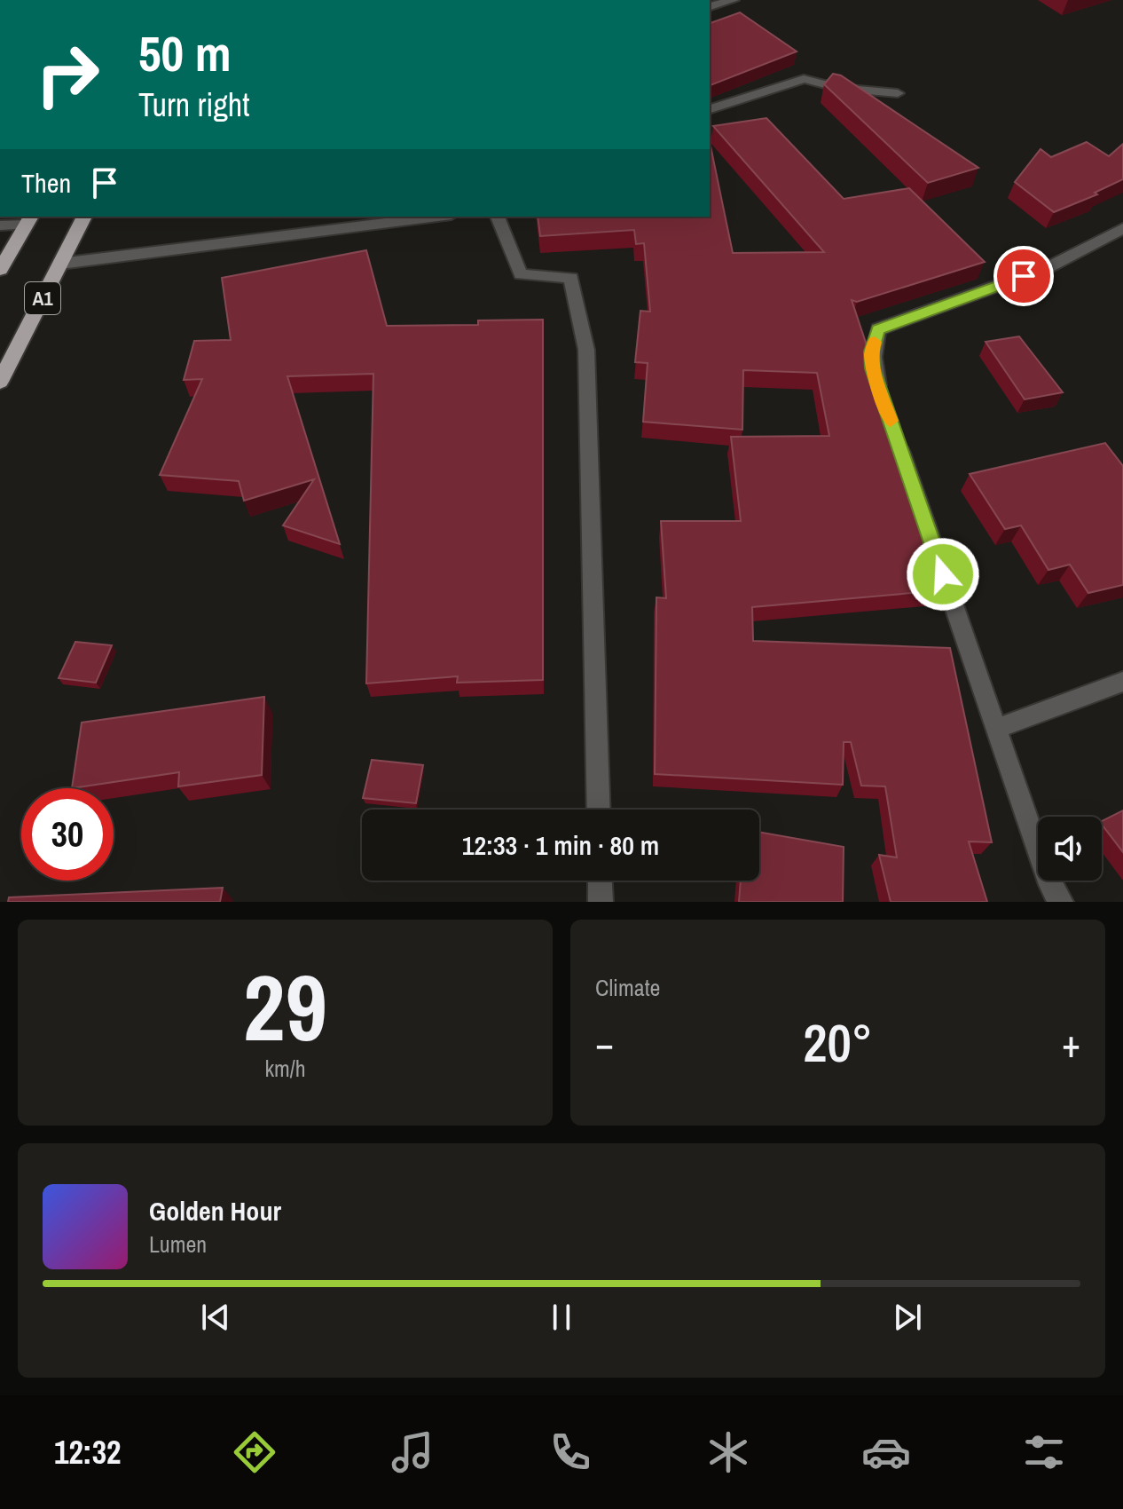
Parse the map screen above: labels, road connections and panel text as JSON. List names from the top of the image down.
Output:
{
  "streets": {
    "highway": ["A1"]
  },
  "page": {
    "turn": ["50 m", "Turn right"],
    "then": "Then",
    "limit": "30",
    "trip": "12:33 · 1 min · 80 m",
    "tile": [
      ["29", "km/h"],
      "Climate"
    ],
    "heat": ["−", "20°", "+"],
    "song": ["Golden Hour", "Lumen"],
    "tabs": "12:32"
  }
}
